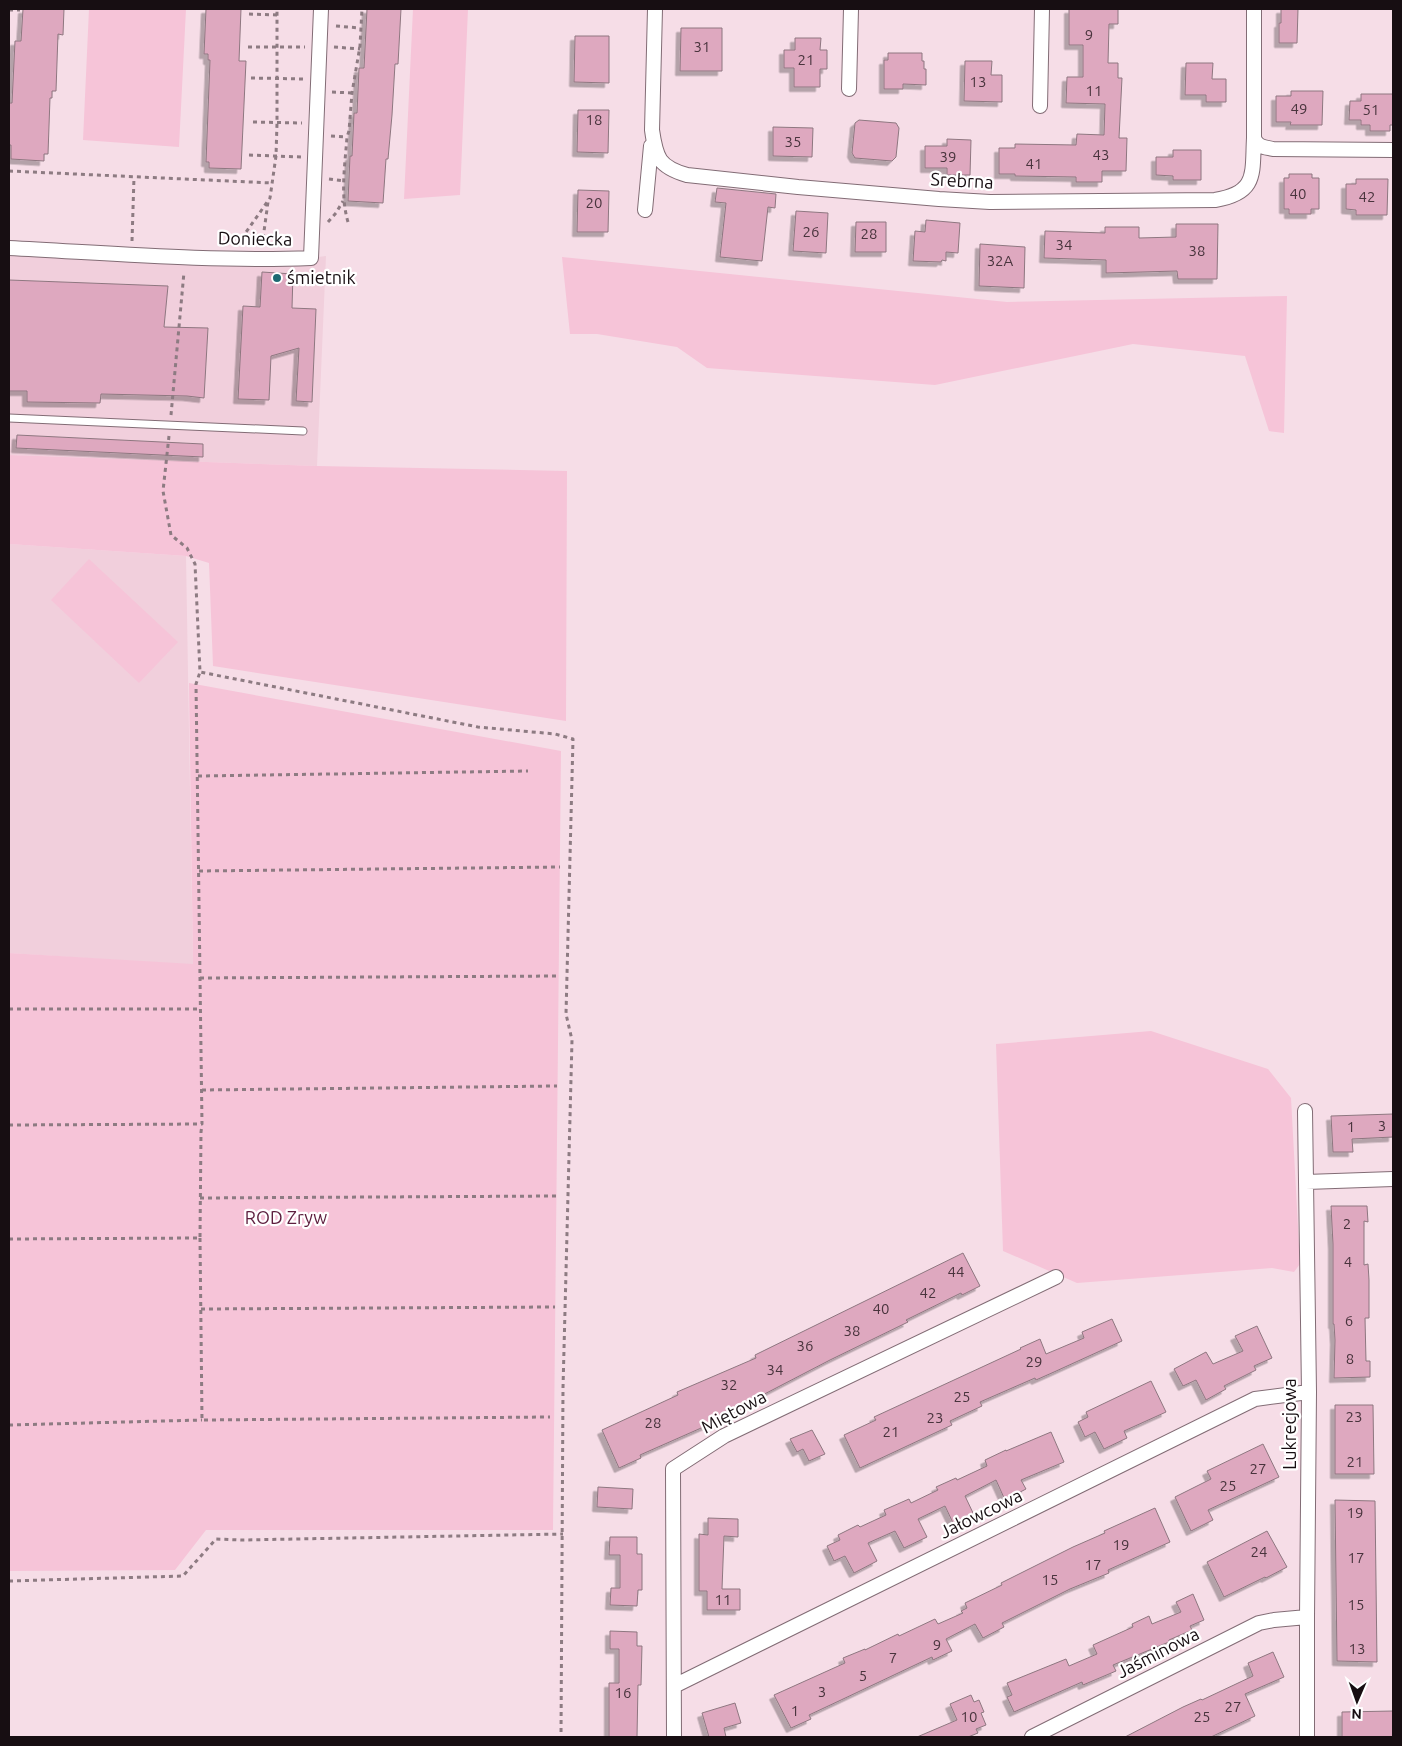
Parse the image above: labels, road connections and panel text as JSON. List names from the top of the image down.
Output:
{
  "streets": {
    "street": [
      "Srebrna",
      "Doniecka",
      "Miętowa",
      "Lukrecjowa",
      "Jałowcowa",
      "Jaśminowa"
    ]
  },
  "crossings": [
    ["Miętowa", "Jałowcowa"],
    ["Lukrecjowa", "Jałowcowa"],
    ["Lukrecjowa", "Jaśminowa"]
  ],
  "parks": ["ROD Zryw"],
  "places": ["śmietnik"],
  "house_numbers": [
    "9",
    "31",
    "21",
    "13",
    "11",
    "49",
    "51",
    "18",
    "35",
    "43",
    "39",
    "41",
    "40",
    "42",
    "20",
    "26",
    "28",
    "34",
    "38",
    "32A",
    "3",
    "1",
    "2",
    "4",
    "44",
    "42",
    "40",
    "6",
    "38",
    "36",
    "8",
    "29",
    "34",
    "32",
    "25",
    "23",
    "23",
    "28",
    "21",
    "21",
    "27",
    "25",
    "19",
    "19",
    "24",
    "17",
    "17",
    "15",
    "11",
    "15",
    "9",
    "13",
    "7",
    "5",
    "3",
    "16",
    "27",
    "1",
    "10",
    "25"
  ],
  "north": "bottom"
}
